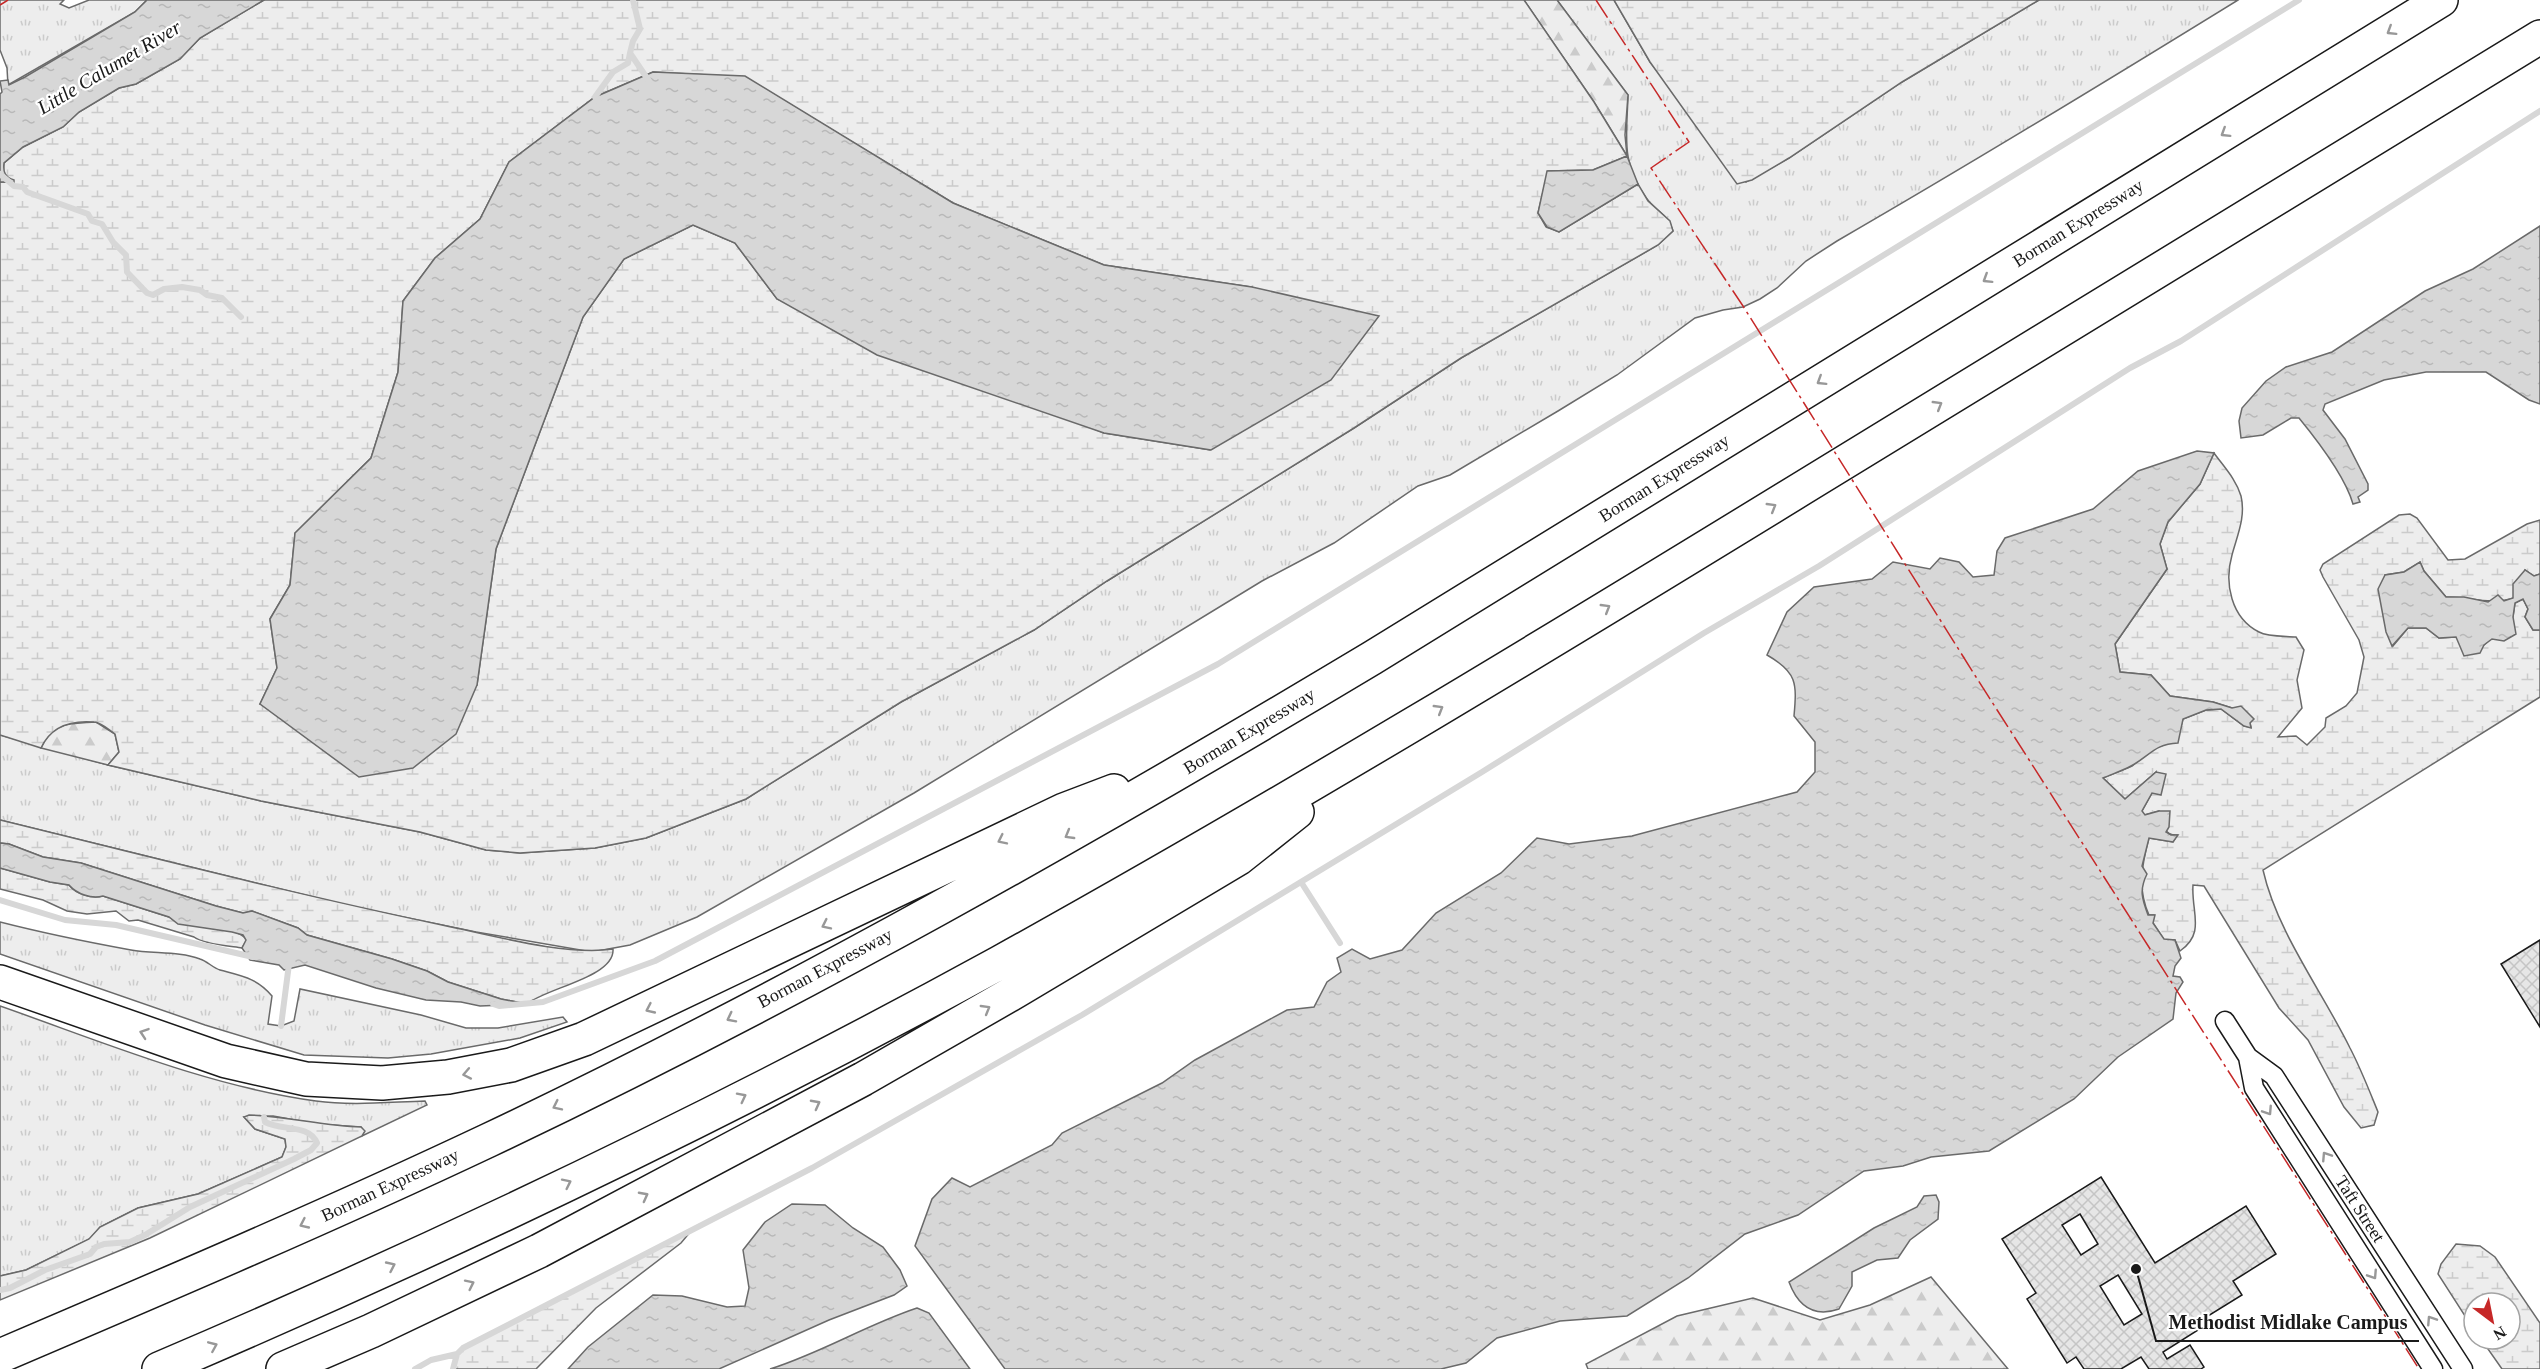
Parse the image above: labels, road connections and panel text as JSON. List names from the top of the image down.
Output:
{
  "streets": {
    "highway": ["Borman Expressway"],
    "street": ["Taft Street"]
  },
  "water": ["Little Calumet River"],
  "places": ["Methodist Midlake Campus"],
  "north": "bottom right"
}
